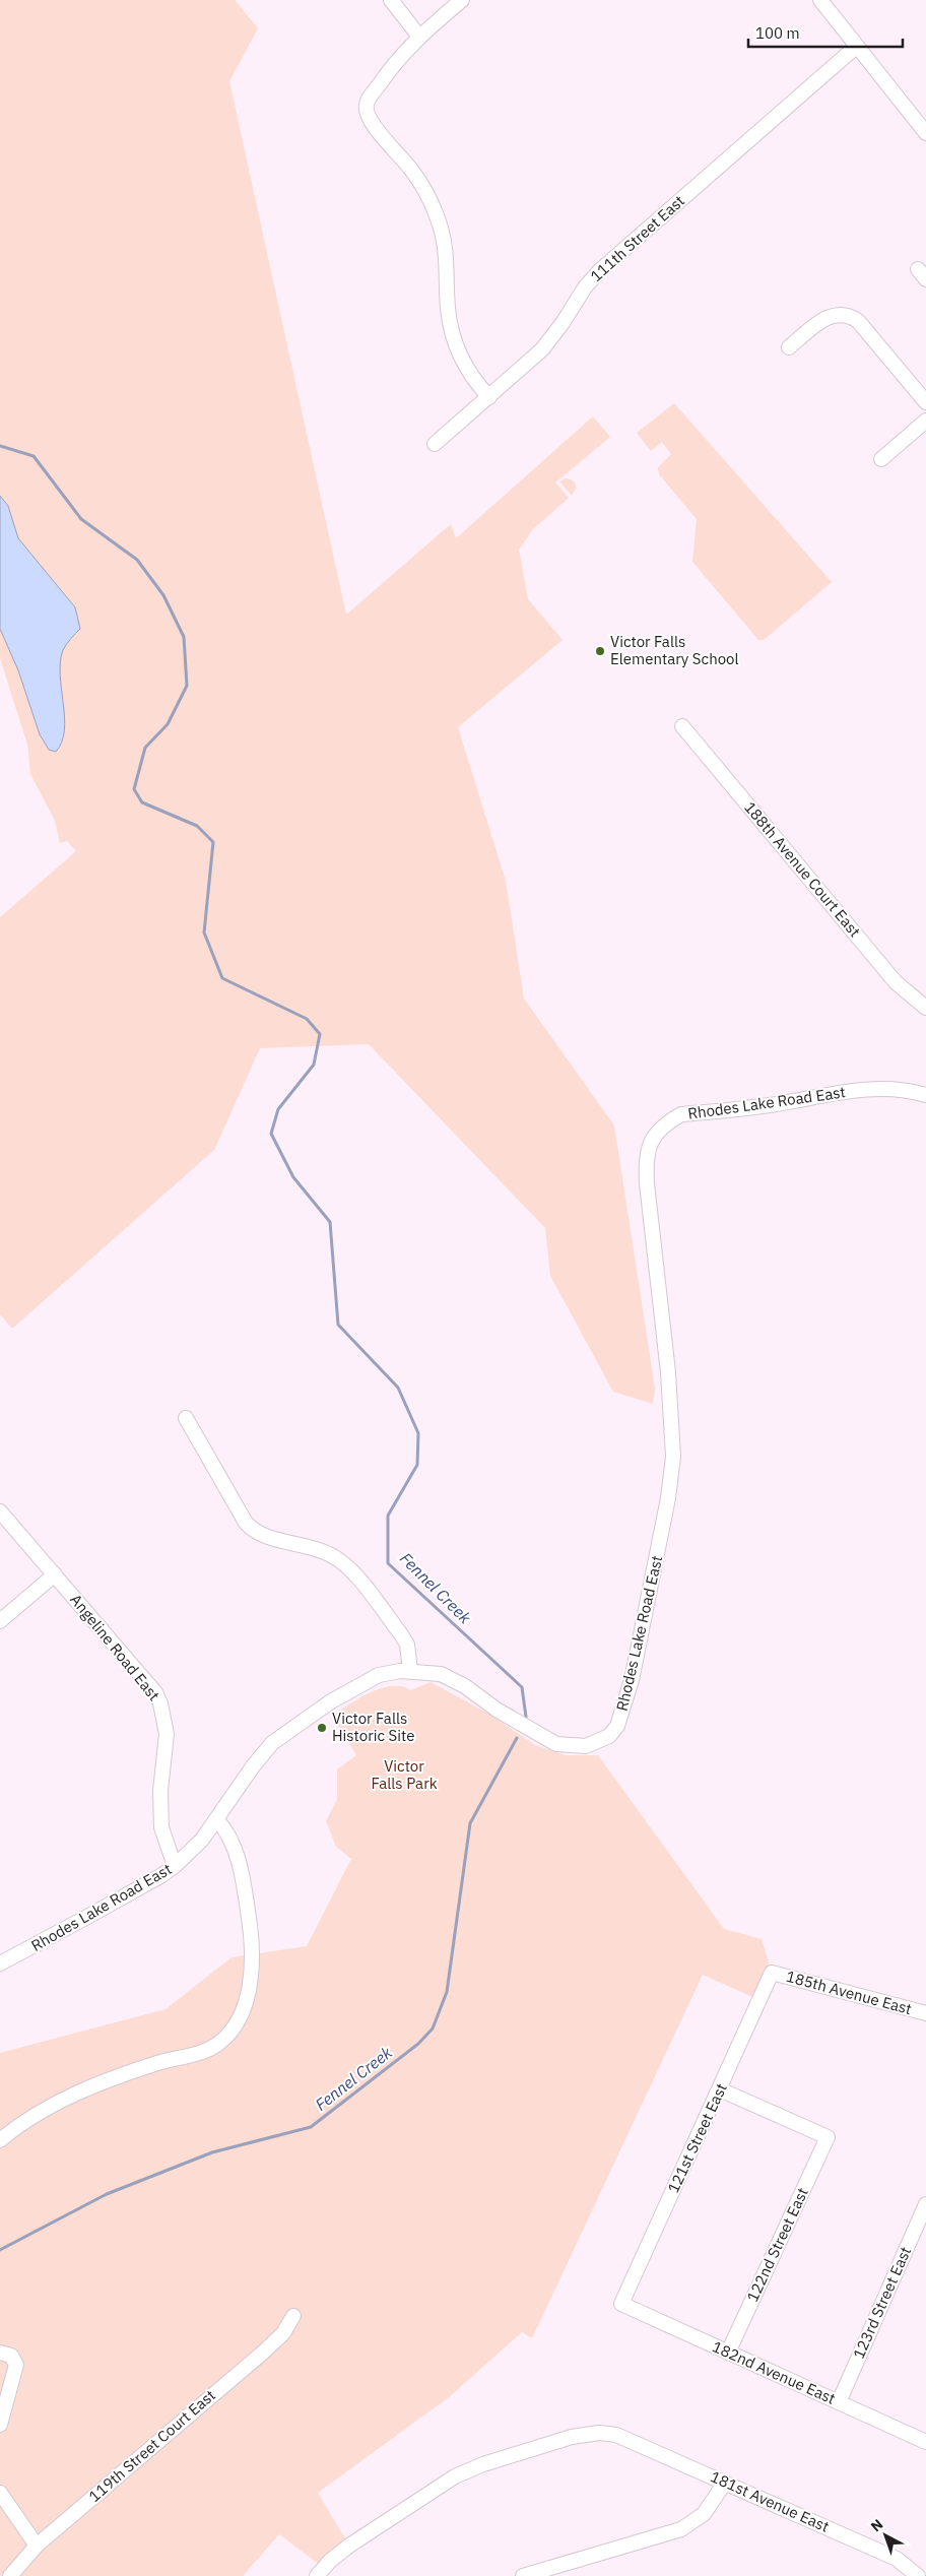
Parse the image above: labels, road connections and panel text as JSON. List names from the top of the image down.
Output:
{
  "streets": {
    "street": [
      "111th Street East",
      "188th Avenue Court East",
      "Rhodes Lake Road East",
      "Angeline Road East",
      "185th Avenue East",
      "121st Street East",
      "122nd Street East",
      "123rd Street East",
      "182nd Avenue East",
      "119th Street Court East",
      "181st Avenue East"
    ]
  },
  "crossings": [
    ["Rhodes Lake Road East", "Angeline Road East"],
    ["185th Avenue East", "121st Street East"],
    ["121st Street East", "122nd Street East"],
    ["121st Street East", "182nd Avenue East"],
    ["122nd Street East", "182nd Avenue East"],
    ["123rd Street East", "182nd Avenue East"]
  ],
  "water": ["Fennel Creek"],
  "parks": ["Victor Falls Park"],
  "places": ["Victor Falls Elementary School", "Victor Falls Historic Site"],
  "scale_bar": "100 m",
  "north": "top left"
}
